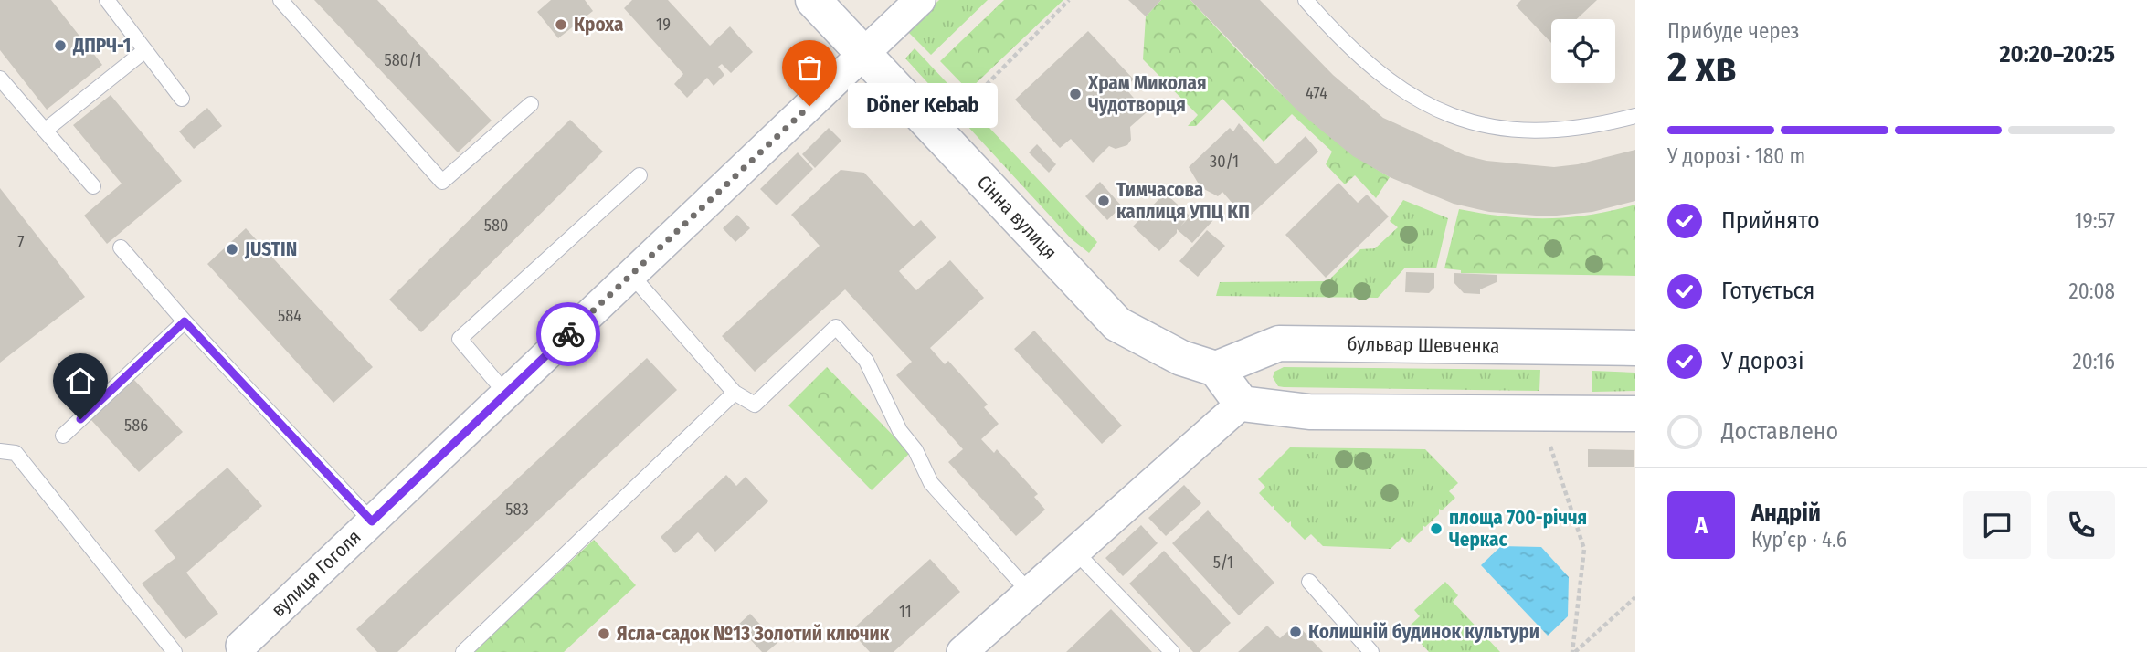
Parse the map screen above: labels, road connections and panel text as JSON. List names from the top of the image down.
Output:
{
  "streets": {
    "main road": ["Сінна вулиця", "бульвар Шевченка"],
    "street": ["вулиця Гоголя"]
  },
  "crossings": [
    ["Сінна вулиця", "бульвар Шевченка"],
    ["Сінна вулиця", "вулиця Гоголя"]
  ],
  "places": [
    "Кроха",
    "ДПРЧ-1",
    "Храм Миколая Чудотворця",
    "Döner Kebab",
    "Тимчасова каплиця УПЦ КП",
    "JUSTIN",
    "площа 700-річчя Черкас",
    "Колишній будинок культури",
    "Ясла-садок №13 Золотий ключик"
  ],
  "house_numbers": [
    "19",
    "580/1",
    "474",
    "30/1",
    "580",
    "7",
    "584",
    "586",
    "583",
    "5/1",
    "11"
  ],
  "page": {
    "heading": ["2 хв", "Прибуде через", "20:20–20:25"],
    "panel": ["Андрій", "Кур’єр · 4.6"],
    "bubble": "Döner Kebab",
    "bar": "У дорозі · 180 m",
    "list": [
      ["Прийнято", "19:57"],
      ["Готується", "20:08"],
      ["У дорозі", "20:16"],
      "Доставлено"
    ],
    "round": "А"
  }
}
